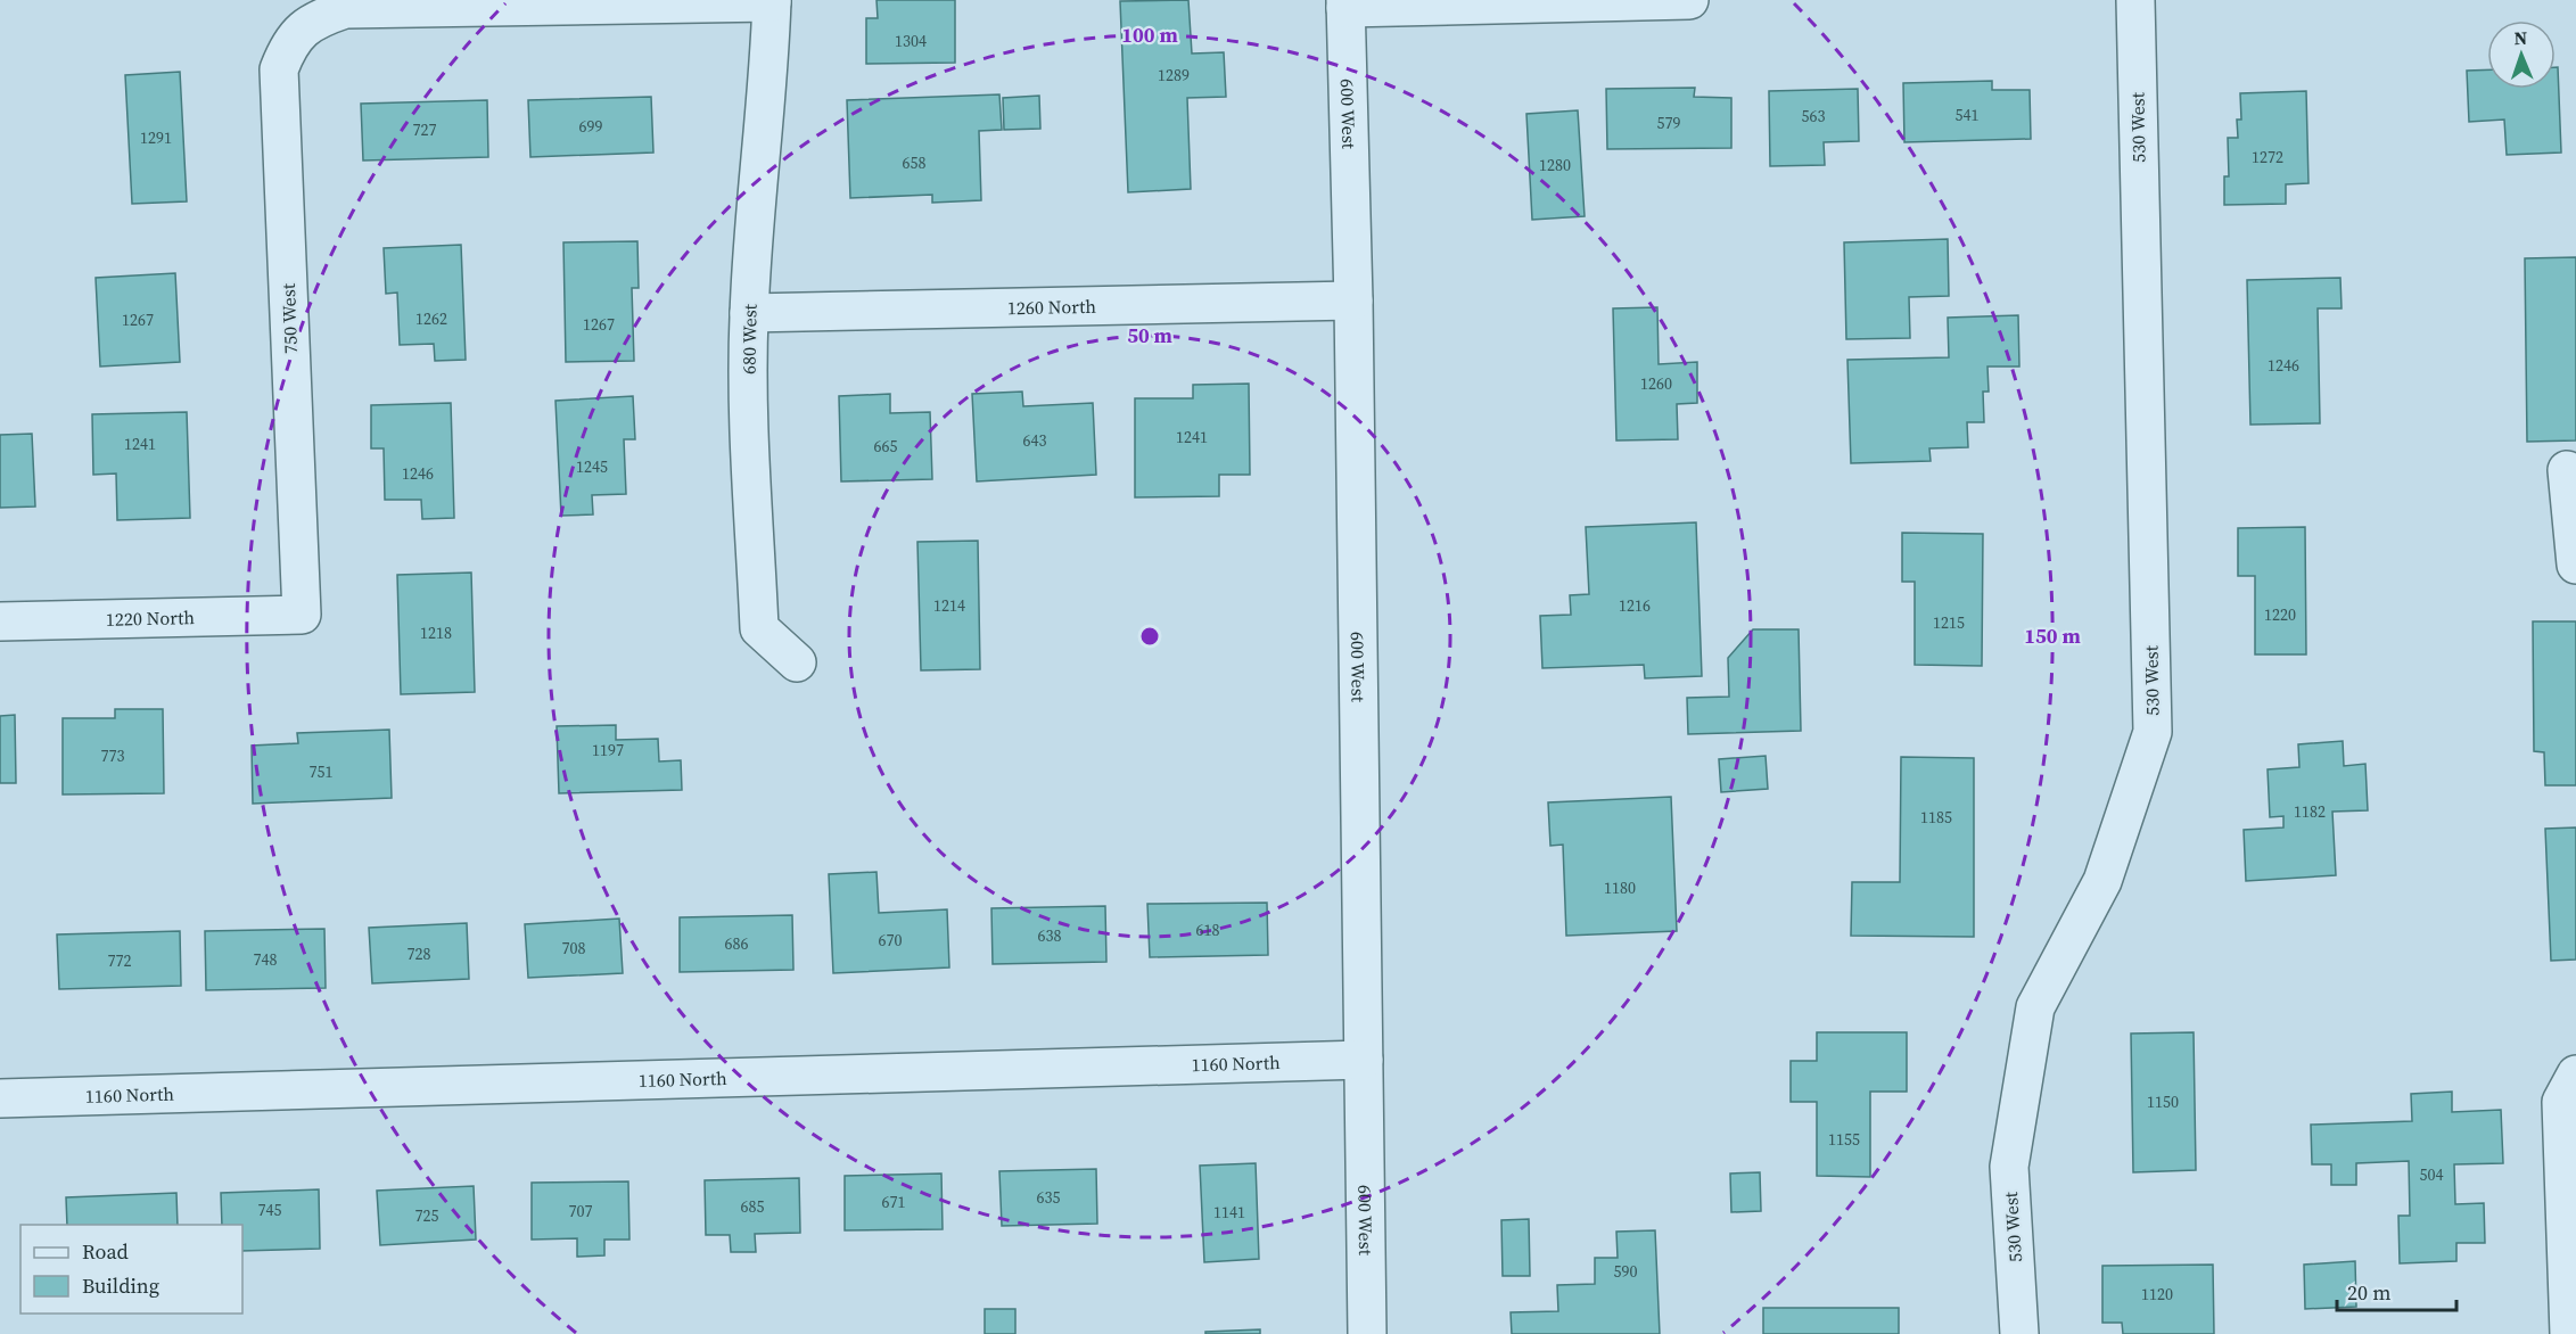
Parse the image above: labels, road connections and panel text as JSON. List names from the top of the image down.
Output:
{
  "streets": {
    "street": [
      "600 West",
      "530 West",
      "1260 North",
      "750 West",
      "680 West",
      "1220 North",
      "1160 North"
    ]
  },
  "crossings": [
    ["600 West", "1260 North"],
    ["600 West", "1160 North"],
    ["1260 North", "680 West"],
    ["750 West", "680 West"],
    ["750 West", "1220 North"]
  ],
  "house_numbers": [
    "1304",
    "1289",
    "541",
    "563",
    "579",
    "699",
    "727",
    "1291",
    "1272",
    "658",
    "1280",
    "1262",
    "1267",
    "1267",
    "1246",
    "1260",
    "1241",
    "643",
    "1241",
    "665",
    "1245",
    "1246",
    "1214",
    "1216",
    "1220",
    "1215",
    "1218",
    "1197",
    "773",
    "751",
    "1182",
    "1185",
    "1180",
    "618",
    "638",
    "670",
    "686",
    "708",
    "728",
    "748",
    "772",
    "1150",
    "1155",
    "504",
    "635",
    "671",
    "685",
    "745",
    "707",
    "1141",
    "725",
    "590",
    "1120"
  ],
  "legend": ["Road", "Building"],
  "scale_bar": "20 m",
  "north": "top",
  "rings": ["100 m", "50 m", "150 m"]
}
